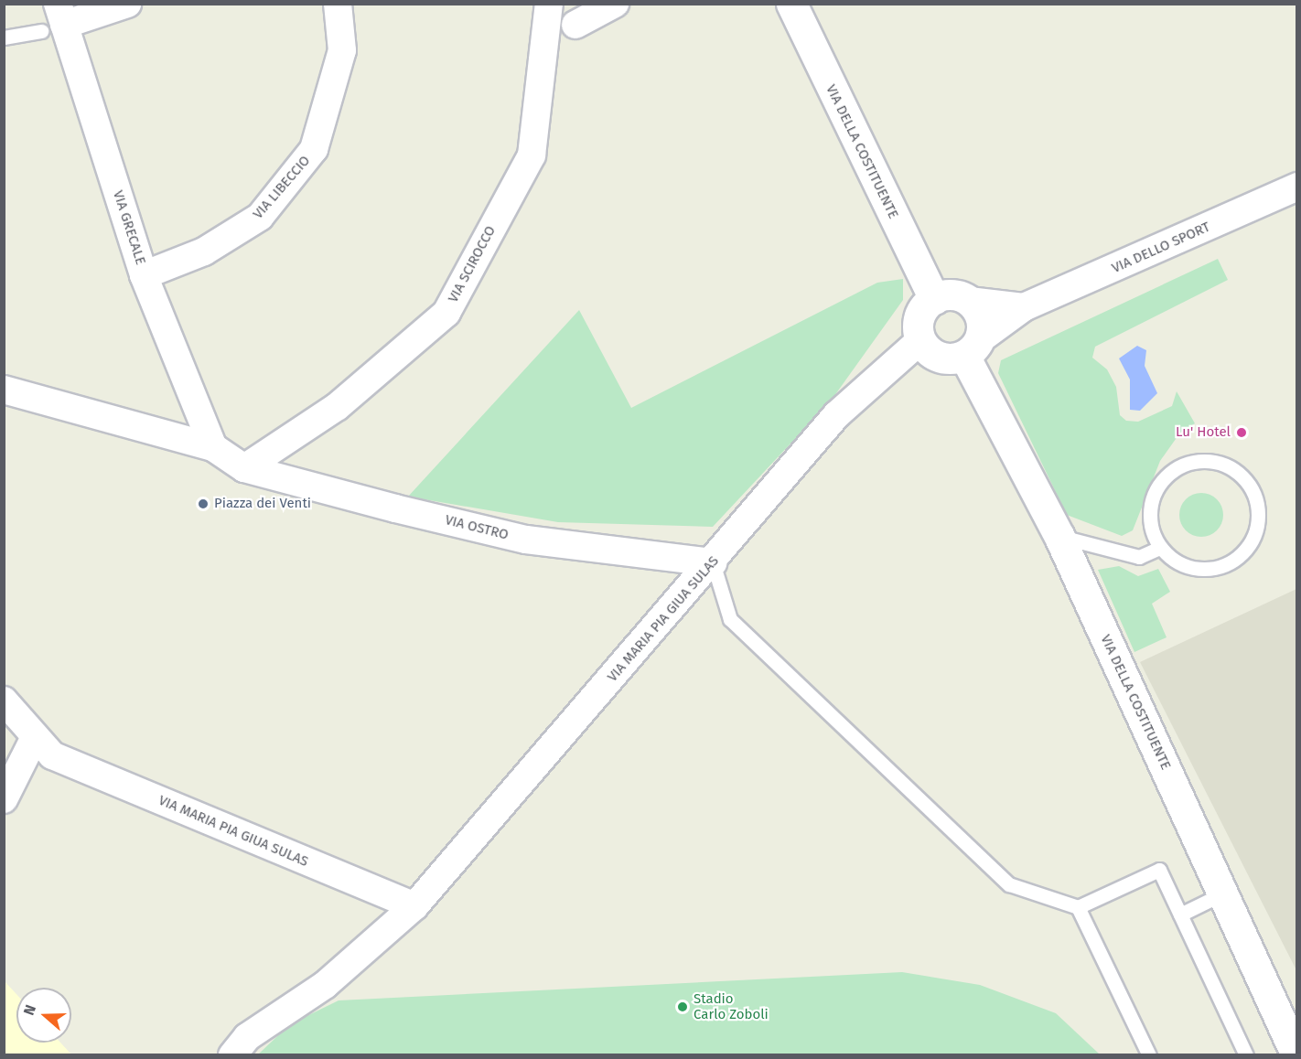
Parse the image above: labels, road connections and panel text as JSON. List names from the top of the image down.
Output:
{
  "streets": {
    "street": [
      "VIA DELLA COSTITUENTE",
      "VIA LIBECCIO",
      "VIA GRECALE",
      "VIA DELLO SPORT",
      "VIA SCIROCCO",
      "VIA OSTRO",
      "VIA MARIA PIA GIUA SULAS"
    ]
  },
  "crossings": [
    ["VIA DELLA COSTITUENTE", "VIA DELLO SPORT"],
    ["VIA DELLA COSTITUENTE", "VIA MARIA PIA GIUA SULAS"],
    ["VIA LIBECCIO", "VIA GRECALE"],
    ["VIA DELLO SPORT", "VIA MARIA PIA GIUA SULAS"],
    ["VIA SCIROCCO", "VIA OSTRO"],
    ["VIA OSTRO", "VIA MARIA PIA GIUA SULAS"]
  ],
  "places": ["Lu' Hotel", "Piazza dei Venti", "Stadio Carlo Zoboli"],
  "north": "left"
}
